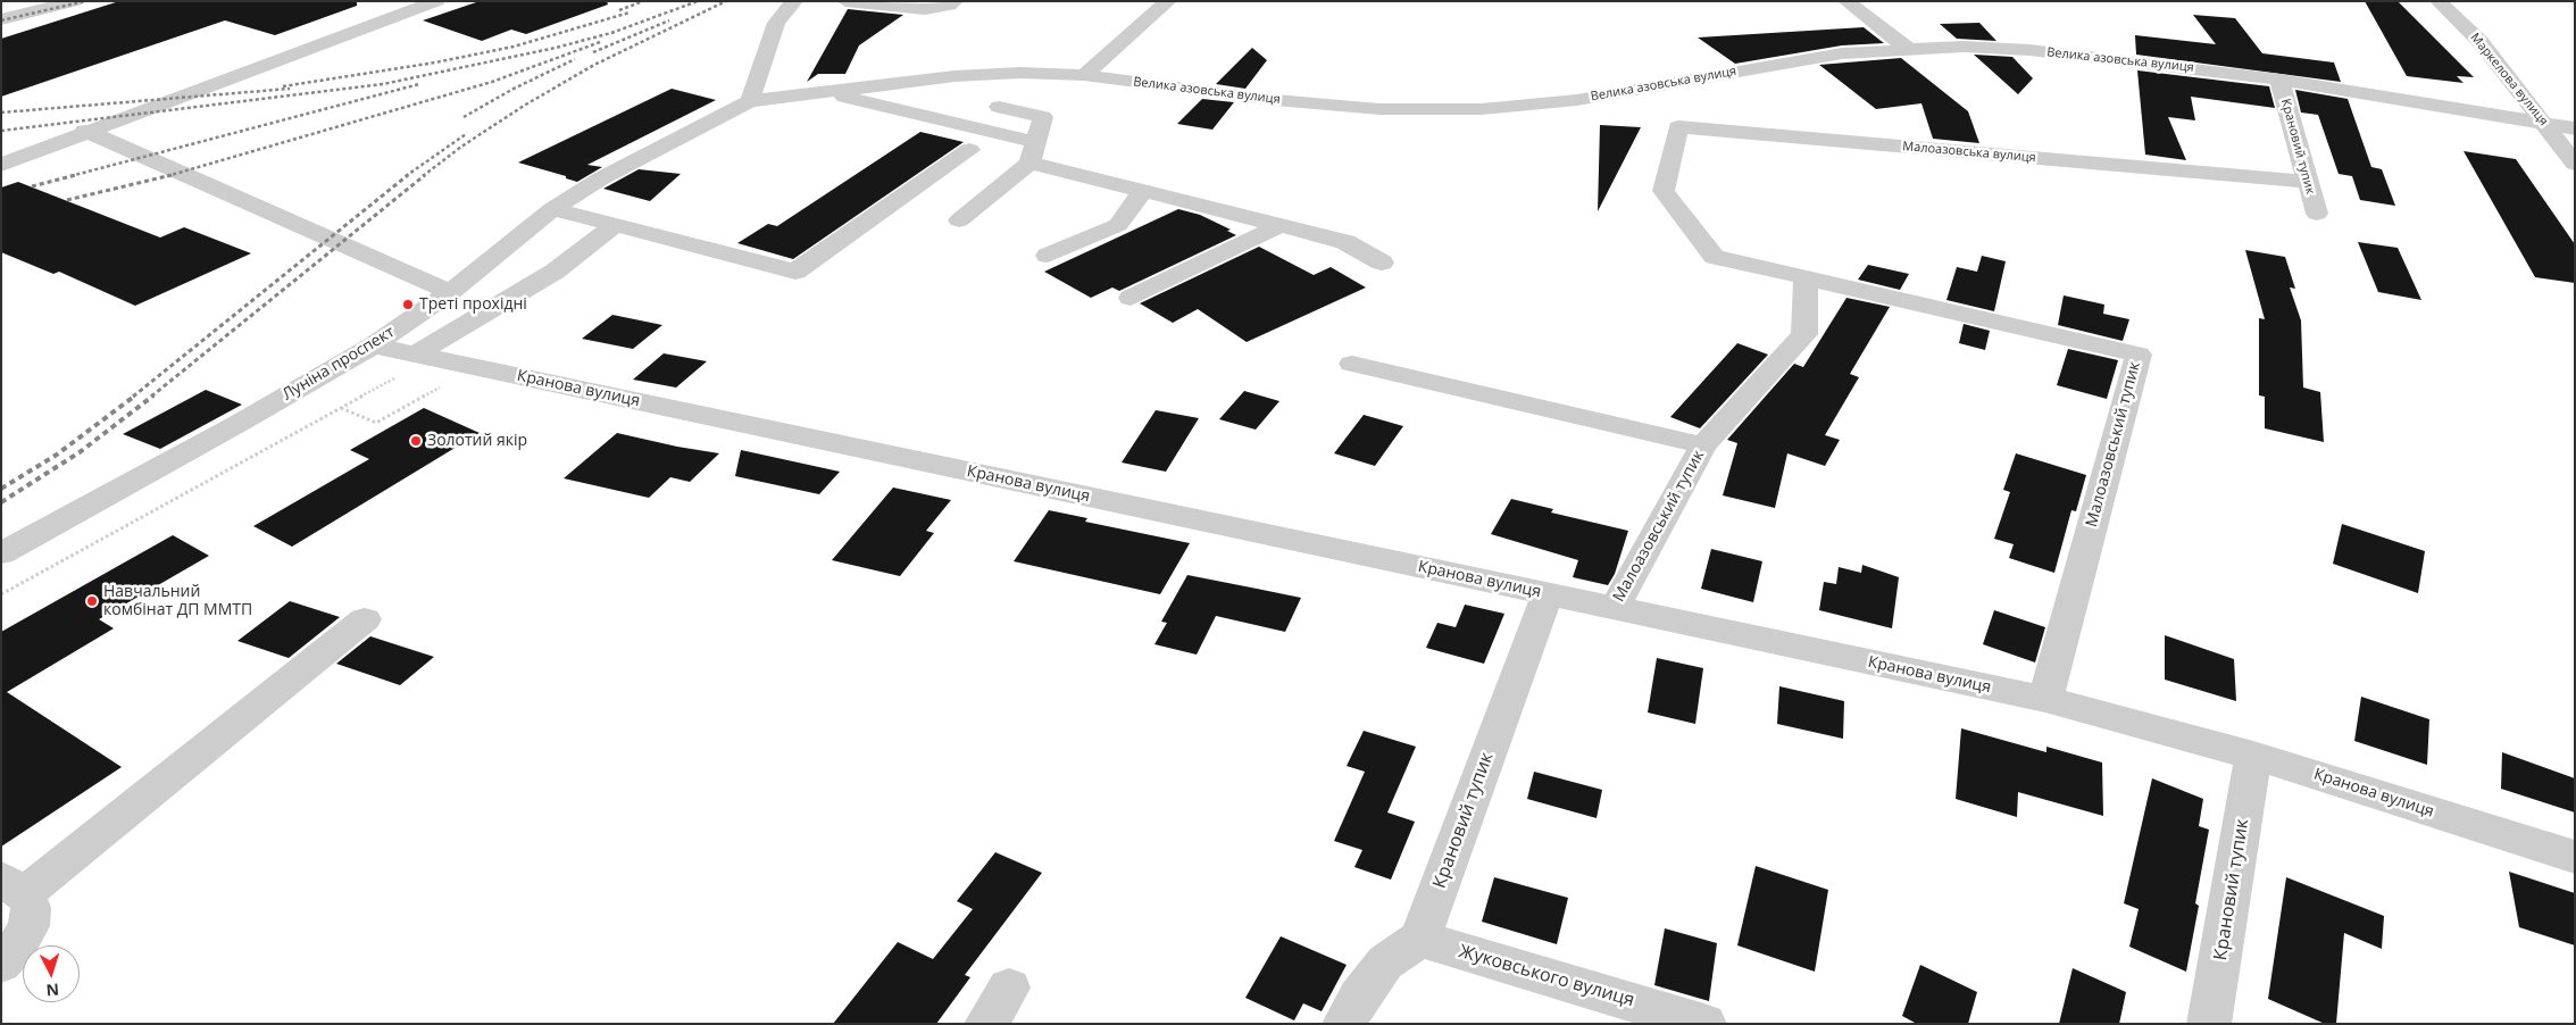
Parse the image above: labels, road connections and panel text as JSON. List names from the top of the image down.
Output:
{
  "streets": {
    "street": [
      "Велика азовська вулиця",
      "Маркелова вулиця",
      "Крановий тупик",
      "Малоазовська вулиця",
      "Луніна проспект",
      "Кранова вулиця",
      "Малоазовський тупик",
      "Жуковського вулиця"
    ]
  },
  "crossings": [
    ["Велика азовська вулиця", "Маркелова вулиця"],
    ["Велика азовська вулиця", "Крановий тупик"],
    ["Велика азовська вулиця", "Малоазовська вулиця"],
    ["Велика азовська вулиця", "Луніна проспект"],
    ["Велика азовська вулиця", "Малоазовський тупик"],
    ["Крановий тупик", "Малоазовська вулиця"],
    ["Крановий тупик", "Кранова вулиця"],
    ["Крановий тупик", "Жуковського вулиця"],
    ["Малоазовська вулиця", "Малоазовський тупик"],
    ["Луніна проспект", "Кранова вулиця"],
    ["Кранова вулиця", "Малоазовський тупик"]
  ],
  "places": ["Треті прохідні", "Золотий якір", "Навчальний комбінат ДП ММТП"],
  "north": "bottom"
}
